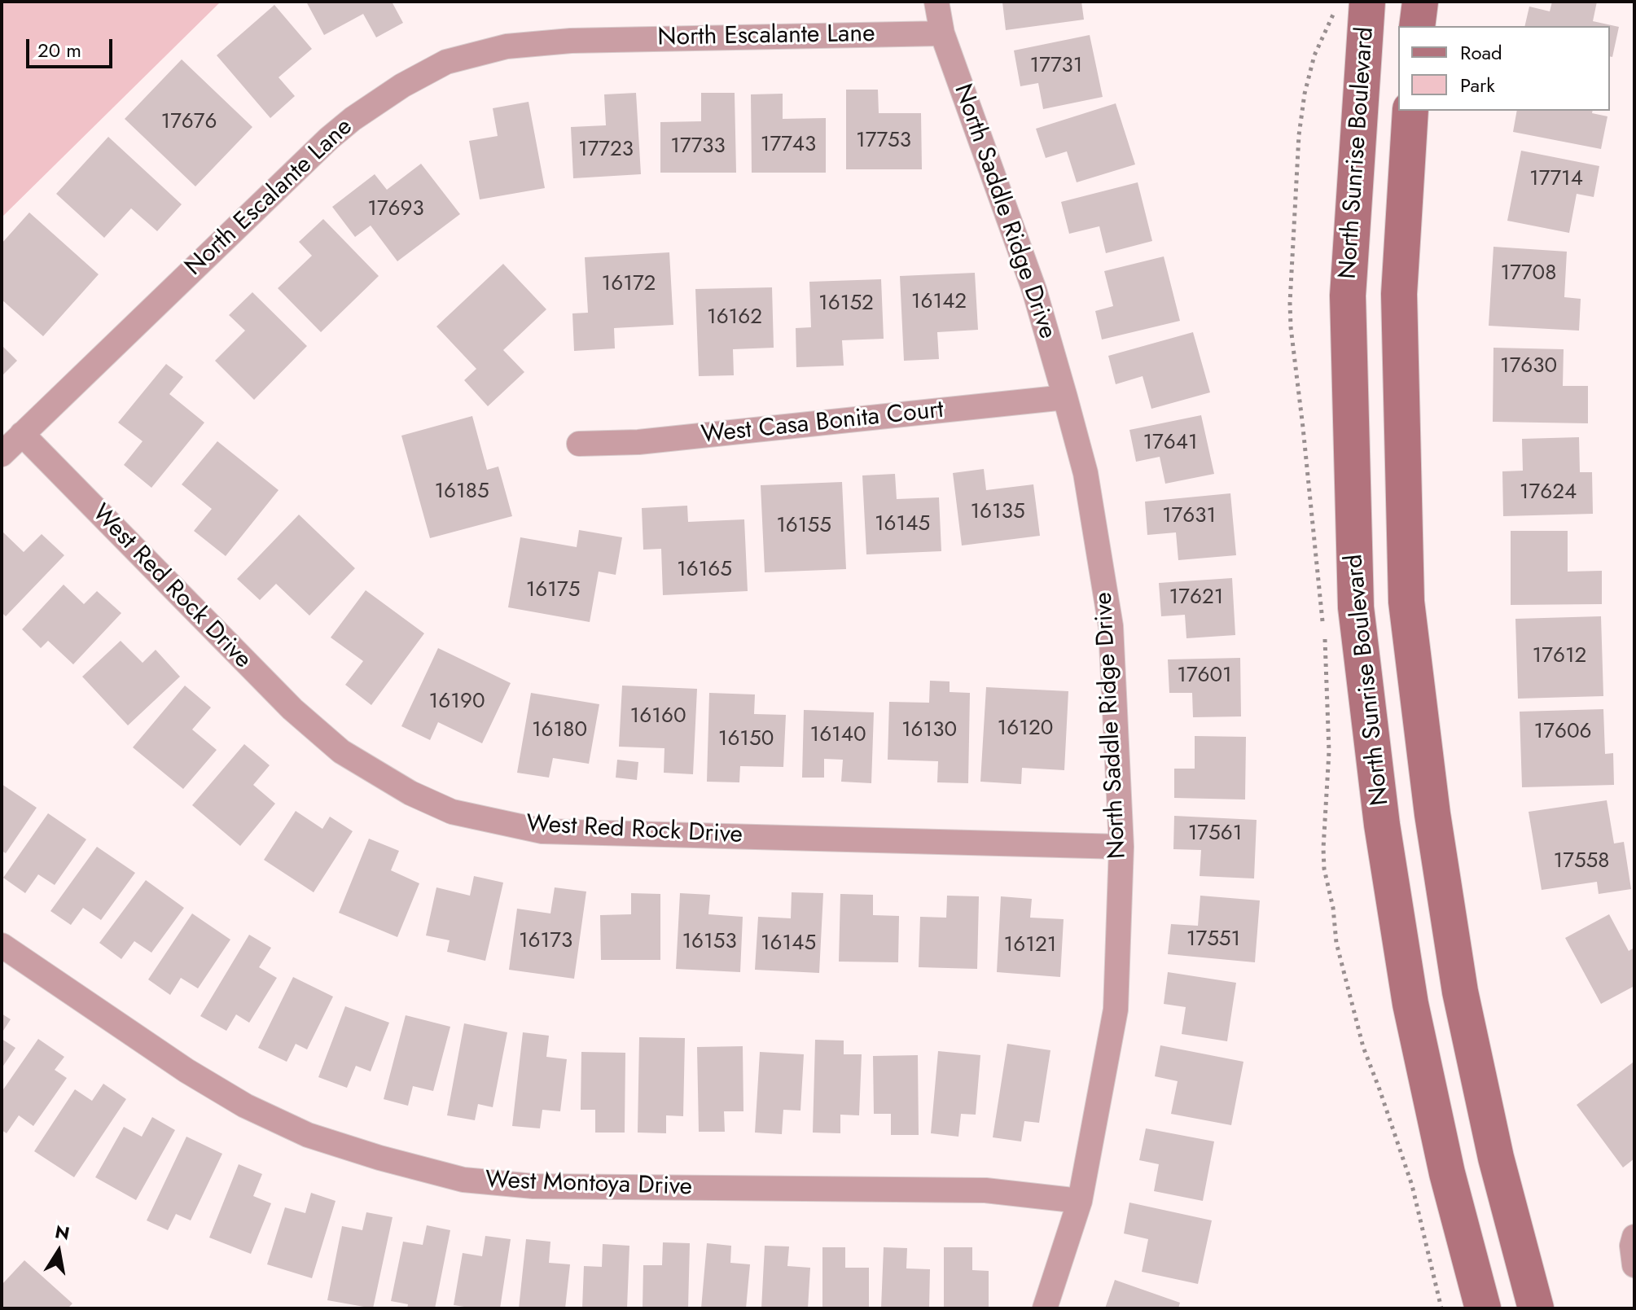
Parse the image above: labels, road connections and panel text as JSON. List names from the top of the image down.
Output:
{
  "streets": {
    "street": [
      "North Escalante Lane",
      "North Sunrise Boulevard",
      "North Saddle Ridge Drive",
      "West Casa Bonita Court",
      "West Red Rock Drive",
      "West Montoya Drive"
    ]
  },
  "crossings": [
    ["North Escalante Lane", "North Saddle Ridge Drive"],
    ["North Escalante Lane", "West Red Rock Drive"],
    ["North Saddle Ridge Drive", "West Casa Bonita Court"],
    ["North Saddle Ridge Drive", "West Red Rock Drive"],
    ["North Saddle Ridge Drive", "West Montoya Drive"]
  ],
  "house_numbers": [
    "17731",
    "17676",
    "17753",
    "17743",
    "17733",
    "17723",
    "17714",
    "17693",
    "17708",
    "16172",
    "16142",
    "16152",
    "16162",
    "17630",
    "17641",
    "16185",
    "17624",
    "16135",
    "17631",
    "16145",
    "16155",
    "16165",
    "16175",
    "17621",
    "17612",
    "17601",
    "16190",
    "16160",
    "16120",
    "16180",
    "16130",
    "17606",
    "16140",
    "16150",
    "17561",
    "17558",
    "17551",
    "16173",
    "16153",
    "16145",
    "16121"
  ],
  "legend": ["Road", "Park"],
  "scale_bar": "20 m",
  "north": "top"
}
